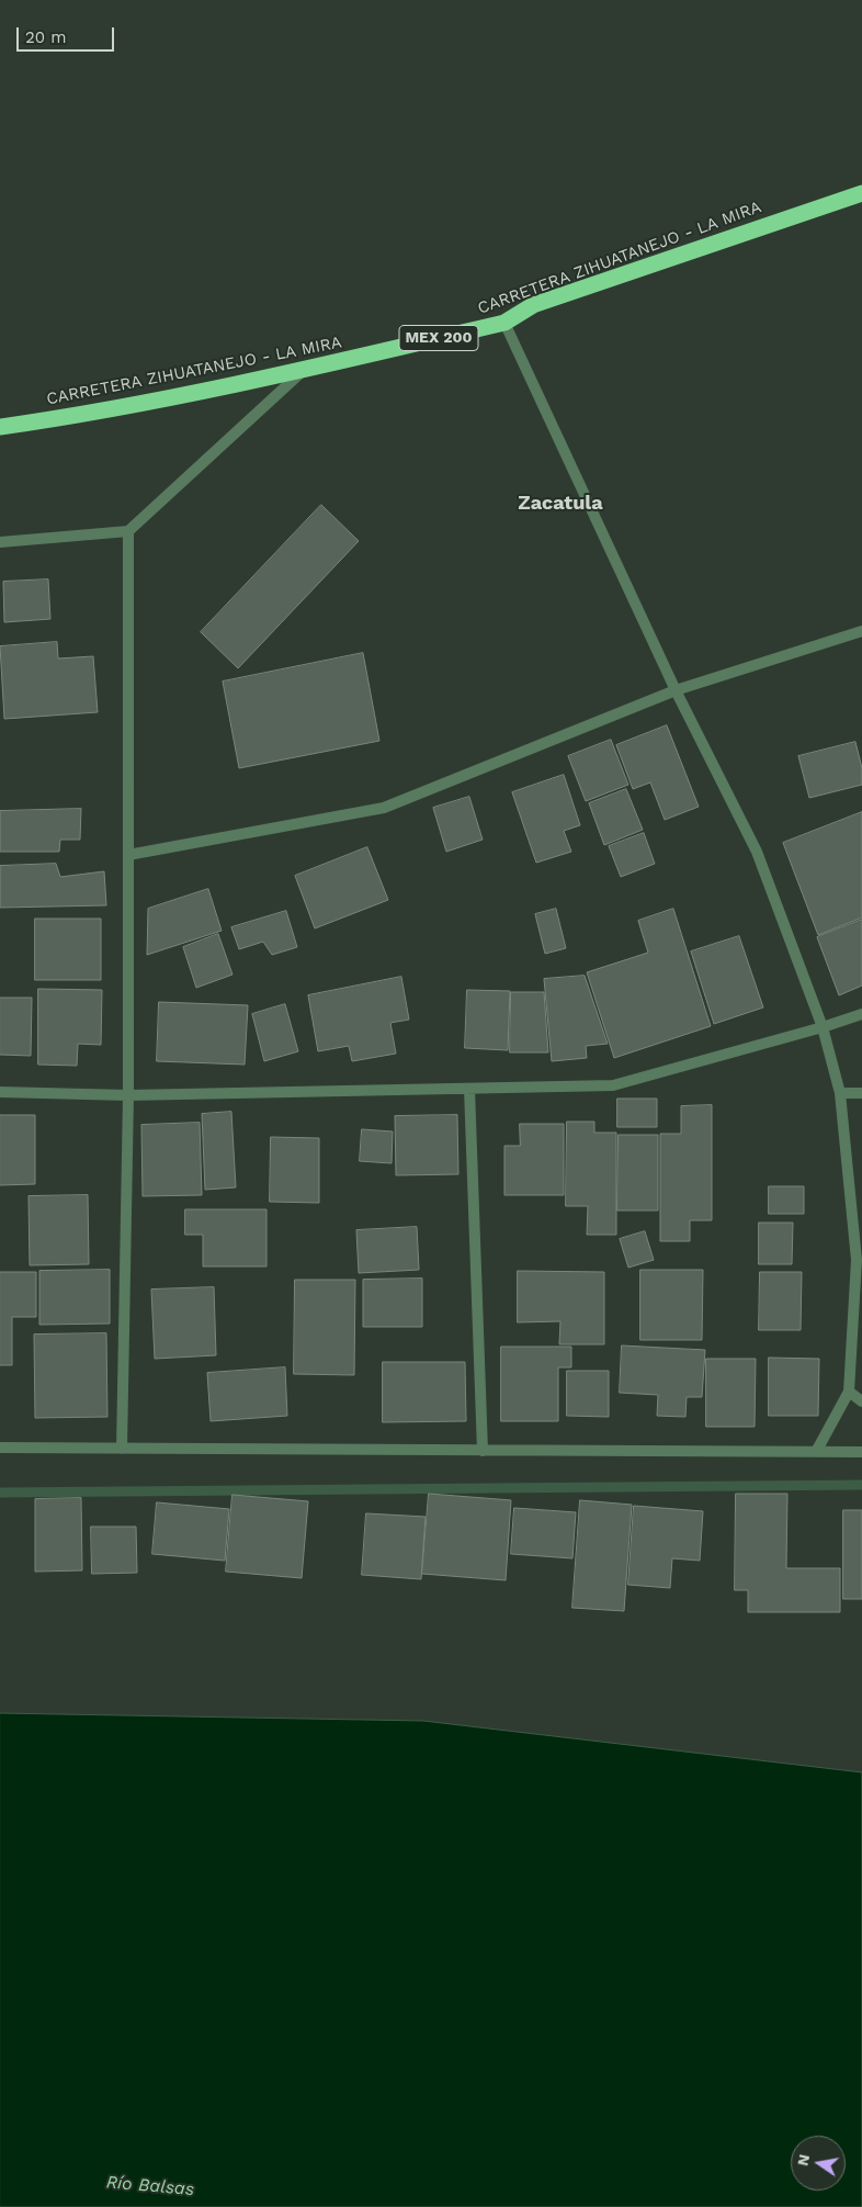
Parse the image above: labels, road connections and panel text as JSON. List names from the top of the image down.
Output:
{
  "streets": {
    "highway": ["CARRETERA ZIHUATANEJO - LA MIRA", "MEX 200"]
  },
  "districts": ["Zacatula"],
  "water": ["Río Balsas"],
  "scale_bar": "20 m",
  "north": "left"
}
